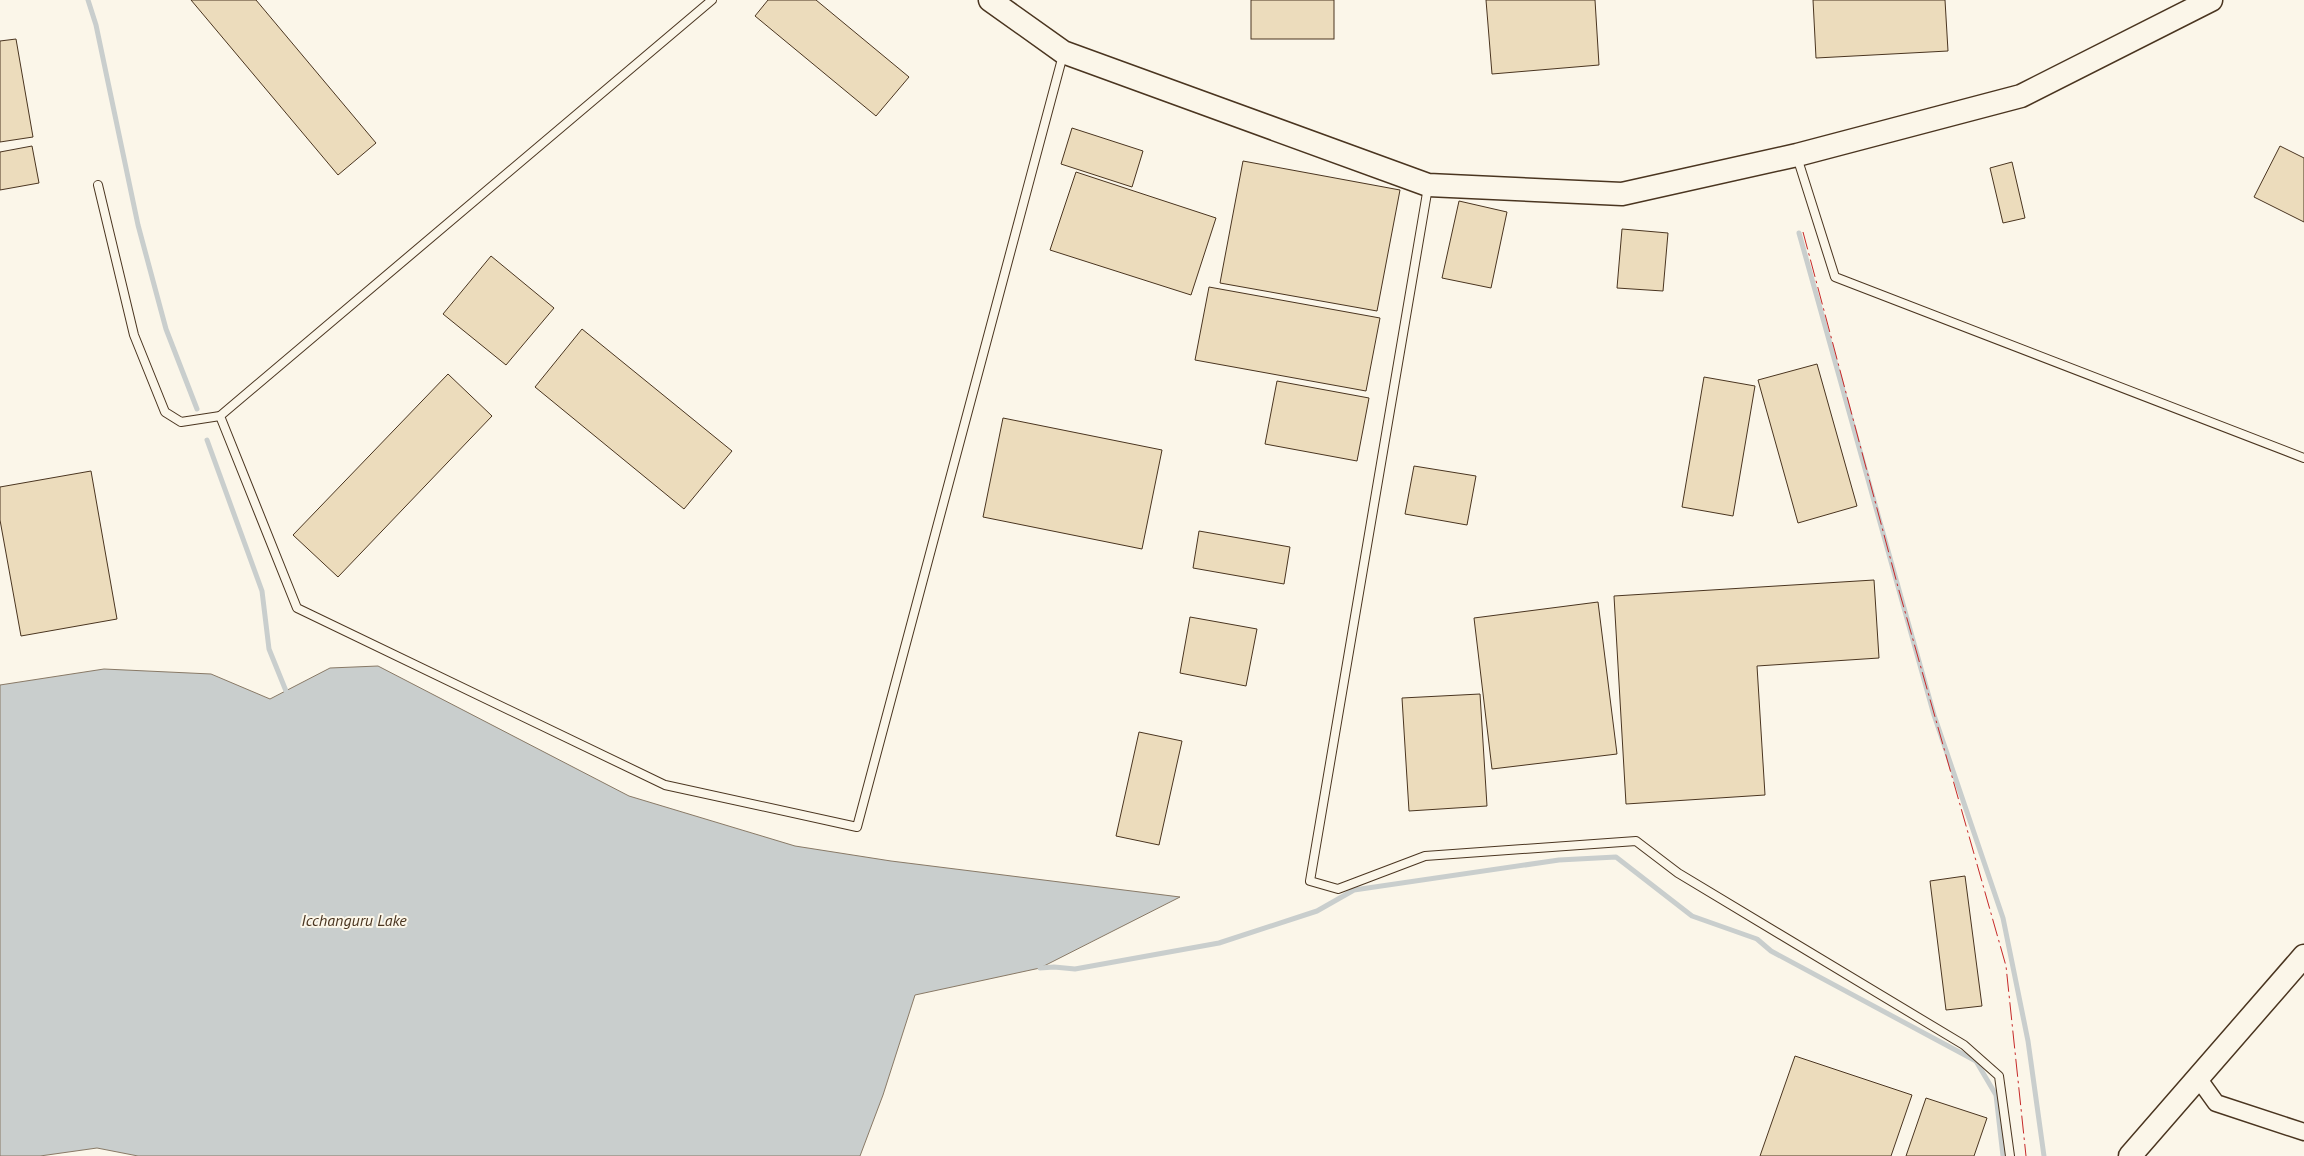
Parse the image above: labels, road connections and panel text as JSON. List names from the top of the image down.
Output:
{
  "water": ["Icchanguru Lake"]
}
